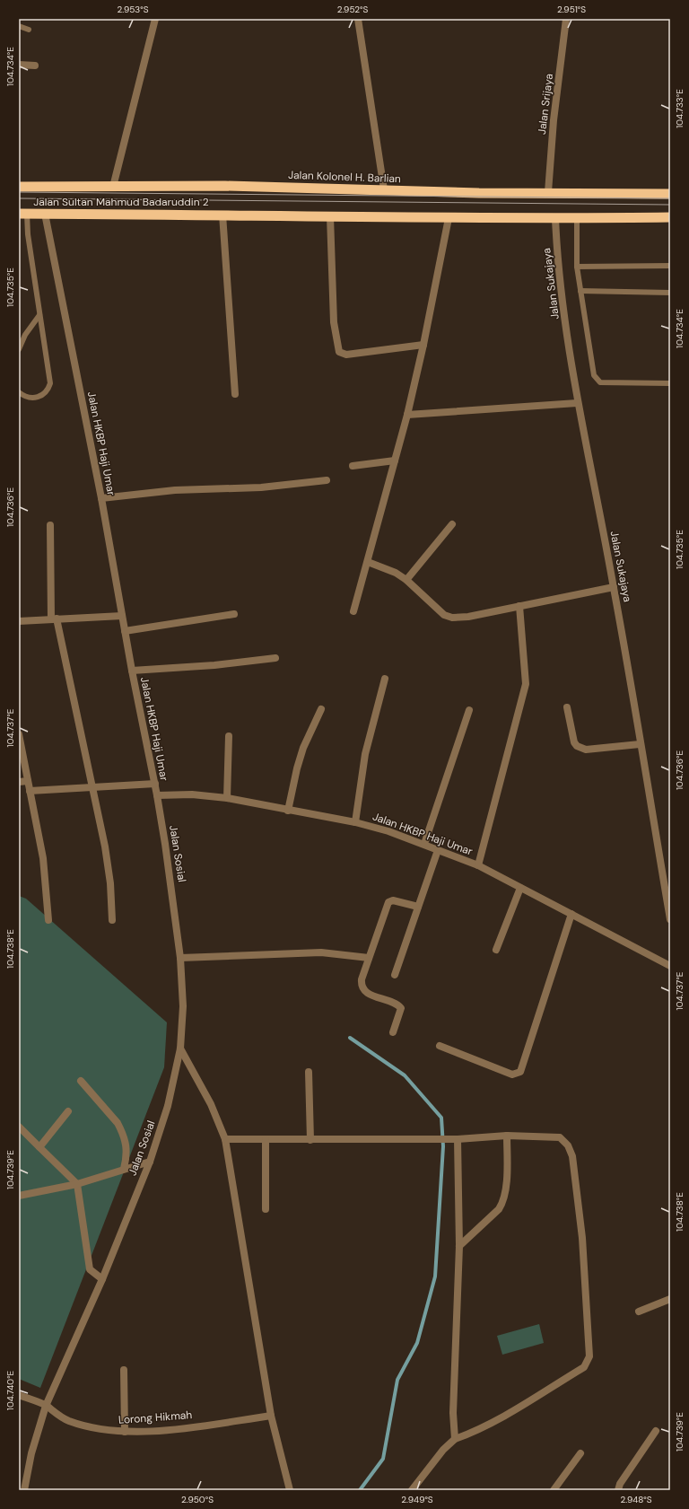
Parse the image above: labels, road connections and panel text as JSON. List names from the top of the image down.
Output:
{
  "streets": {
    "highway": ["Jalan Kolonel H. Barlian", "Jalan Sultan Mahmud Badaruddin 2"],
    "street": [
      "Jalan Srijaya",
      "Jalan Sukajaya",
      "Jalan HKBP Haji Umar",
      "Jalan Sosial",
      "Lorong Hikmah"
    ]
  },
  "crossings": [
    ["Jalan Srijaya", "Jalan Kolonel H. Barlian"],
    ["Jalan Sultan Mahmud Badaruddin 2", "Jalan HKBP Haji Umar"],
    ["Jalan HKBP Haji Umar", "Jalan Sosial"],
    ["Jalan Sosial", "Lorong Hikmah"]
  ],
  "coordinates": [
    "2.953°S",
    "2.952°S",
    "2.951°S",
    "104.734°E",
    "104.733°E",
    "104.735°E",
    "104.736°E",
    "104.737°E",
    "104.738°E",
    "104.739°E",
    "104.740°E",
    "2.950°S",
    "2.949°S",
    "2.948°S"
  ]
}
